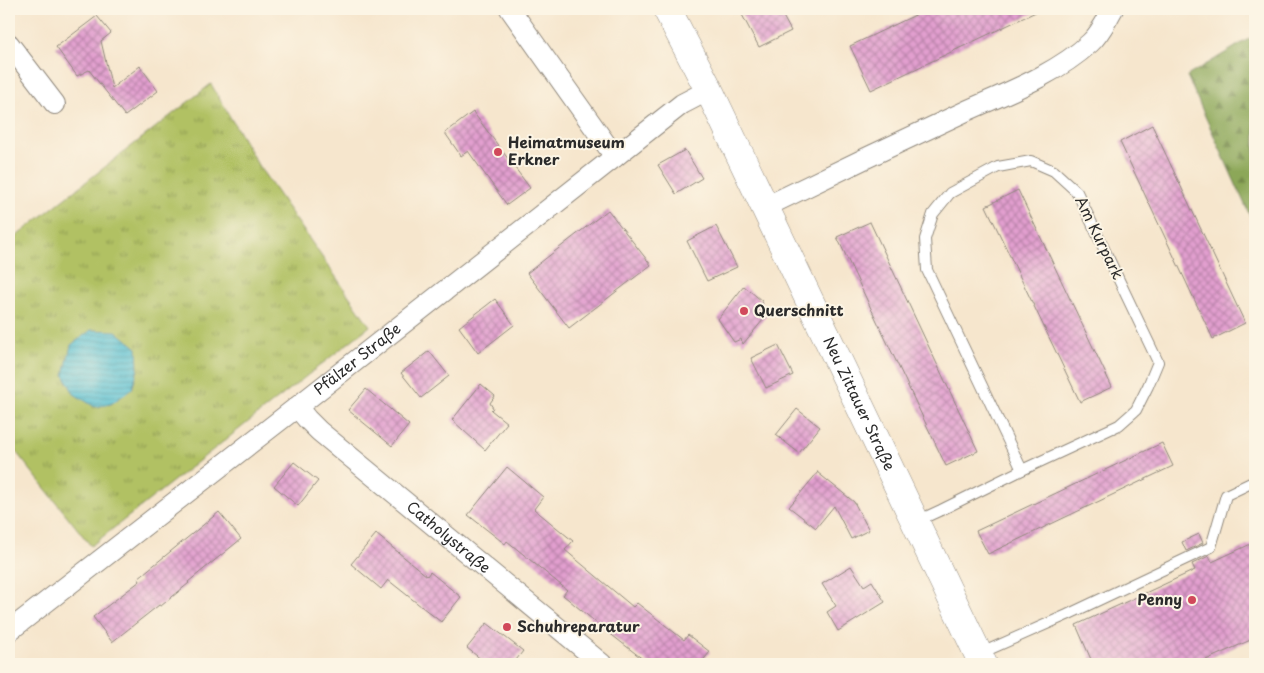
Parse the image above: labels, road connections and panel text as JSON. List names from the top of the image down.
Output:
{
  "streets": {
    "main road": ["Neu Zittauer Straße"],
    "street": ["Pfälzer Straße", "Catholystraße"],
    "lane": ["Am Kurpark"]
  },
  "crossings": [
    ["Am Kurpark", "Neu Zittauer Straße"],
    ["Pfälzer Straße", "Neu Zittauer Straße"],
    ["Pfälzer Straße", "Catholystraße"]
  ],
  "places": [
    "Heimatmuseum Erkner",
    "Querschnitt",
    "Penny",
    "Schuhreparatur"
  ]
}
